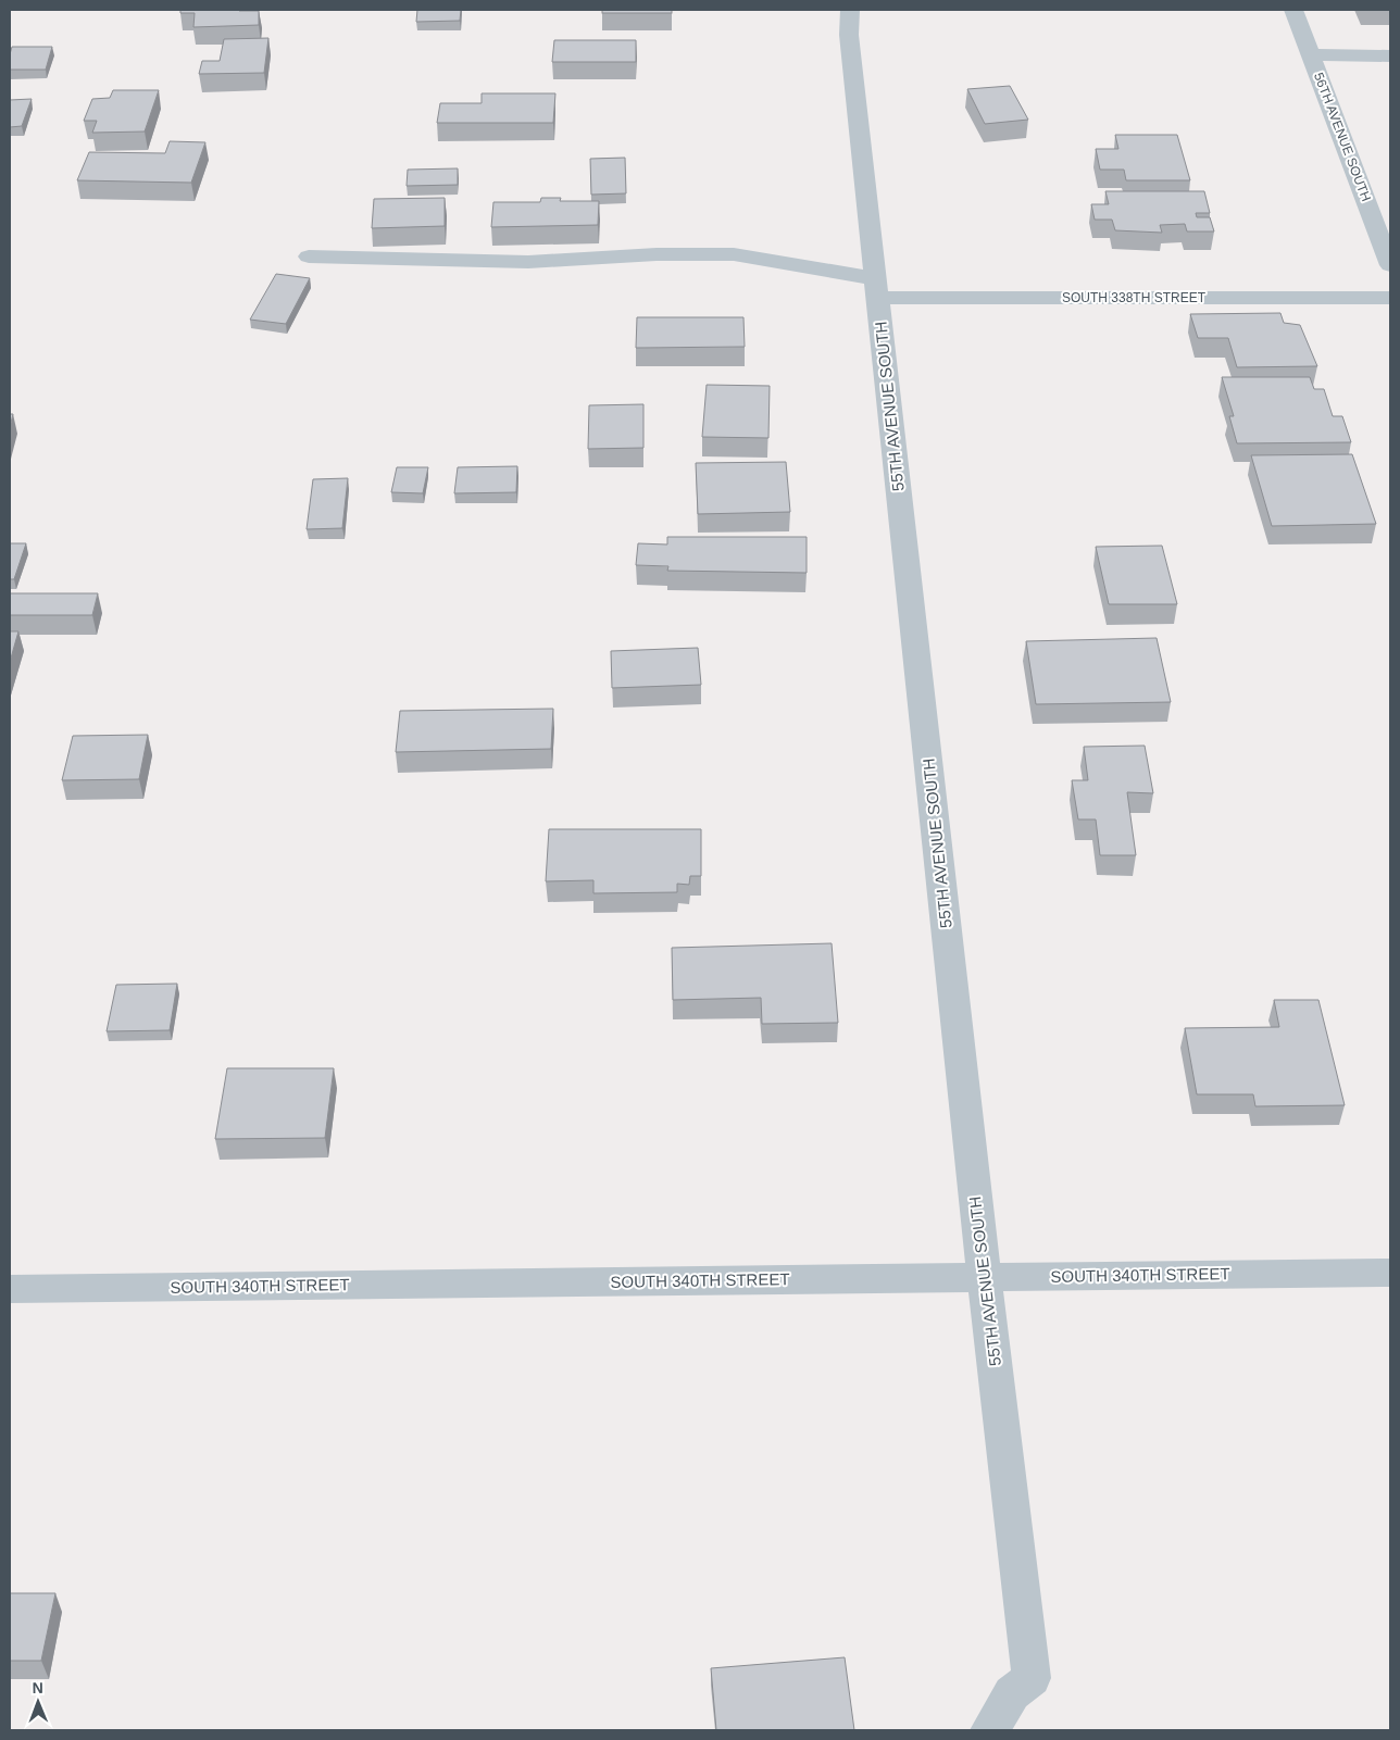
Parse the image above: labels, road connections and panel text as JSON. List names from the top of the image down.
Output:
{
  "streets": {
    "street": [
      "56TH AVENUE SOUTH",
      "SOUTH 338TH STREET",
      "55TH AVENUE SOUTH",
      "SOUTH 340TH STREET"
    ]
  },
  "crossings": [
    ["SOUTH 338TH STREET", "55TH AVENUE SOUTH"],
    ["55TH AVENUE SOUTH", "SOUTH 340TH STREET"]
  ],
  "north": "top"
}
